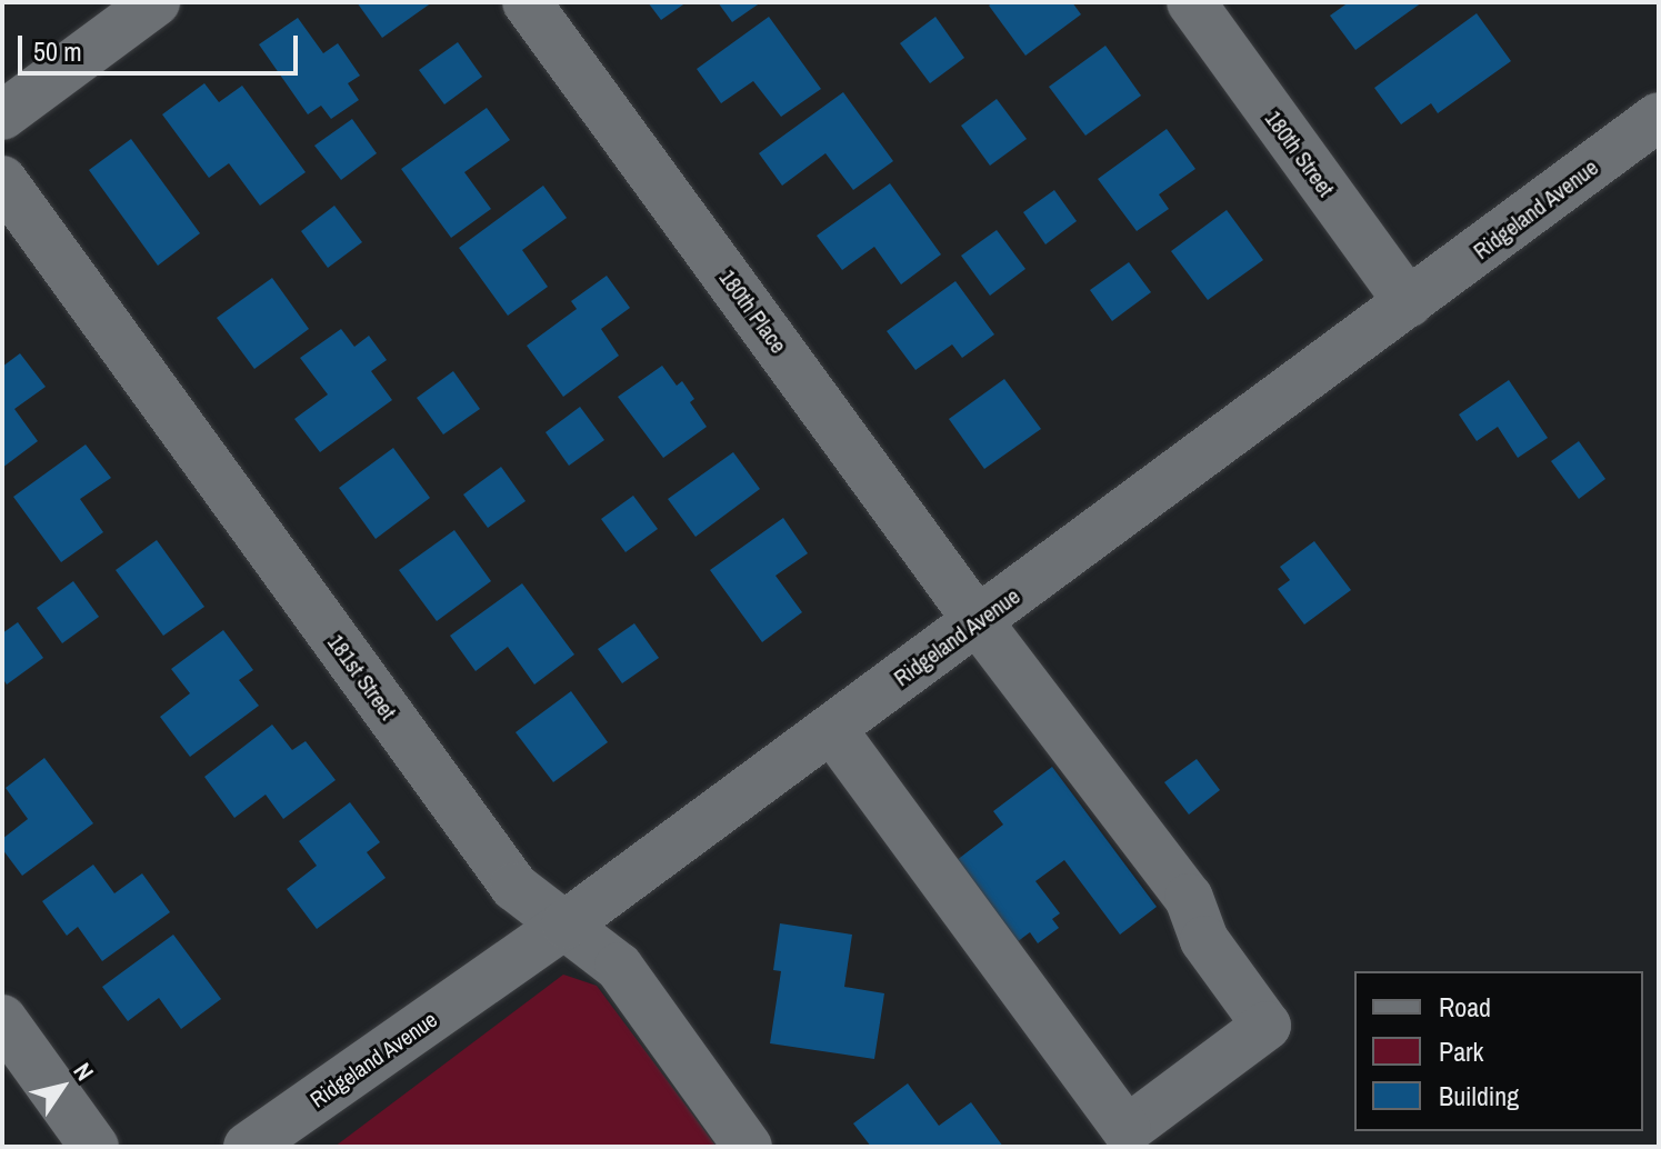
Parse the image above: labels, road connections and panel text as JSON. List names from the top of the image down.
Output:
{
  "streets": {
    "street": [
      "180th Street",
      "Ridgeland Avenue",
      "180th Place",
      "181st Street"
    ]
  },
  "crossings": [
    ["180th Street", "Ridgeland Avenue"],
    ["Ridgeland Avenue", "180th Place"],
    ["Ridgeland Avenue", "181st Street"]
  ],
  "legend": ["Road", "Park", "Building"],
  "scale_bar": "50 m",
  "north": "top right"
}
